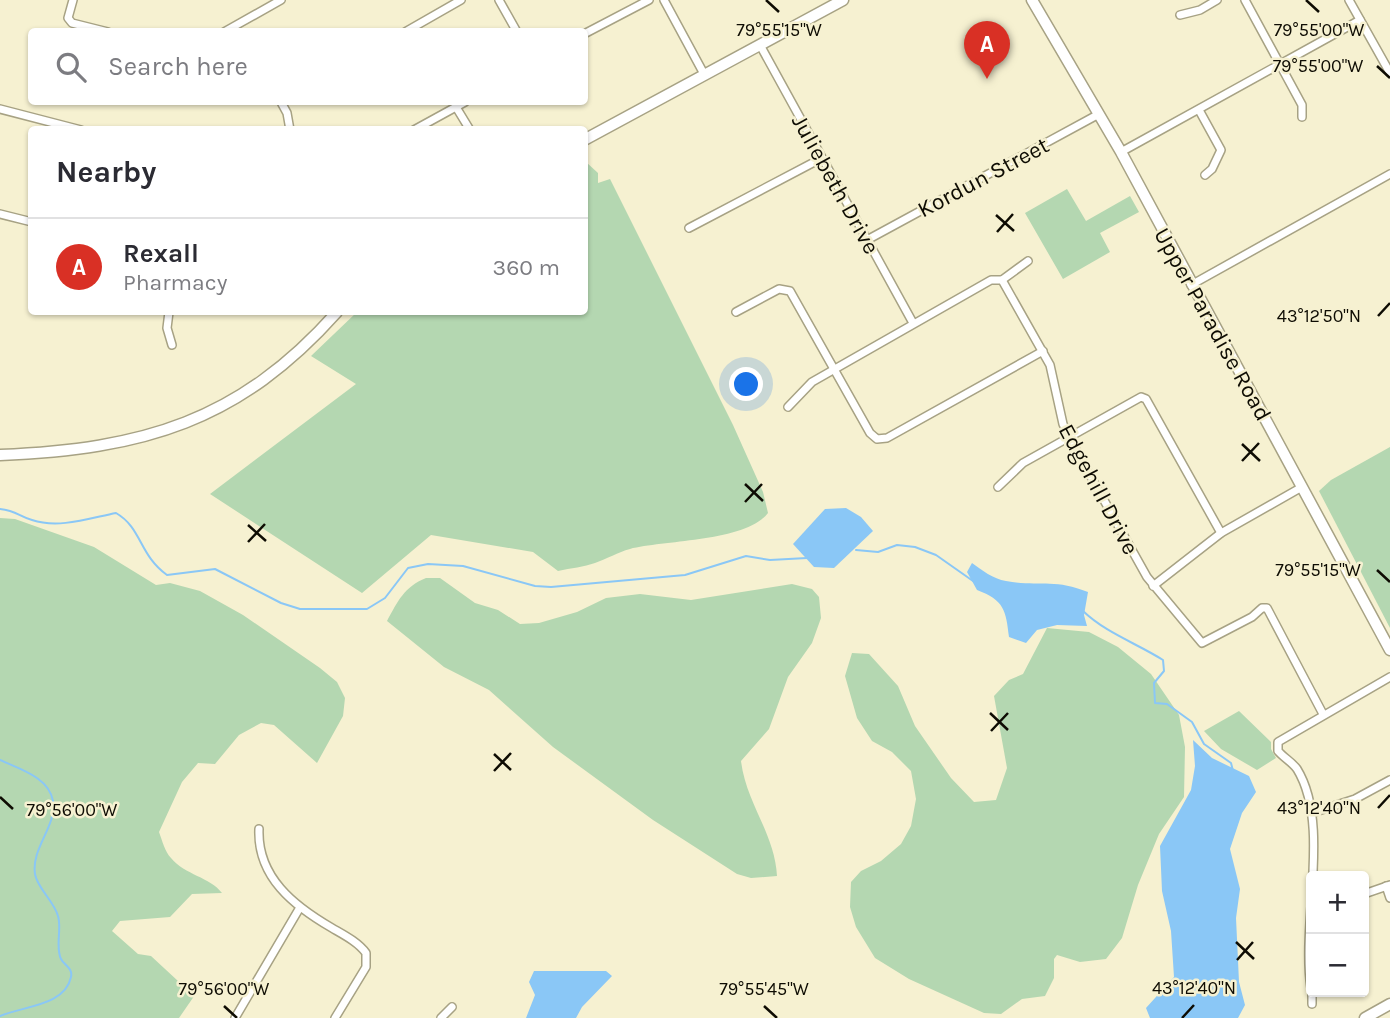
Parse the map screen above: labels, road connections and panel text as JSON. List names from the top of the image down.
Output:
{
  "streets": {
    "main road": ["Upper Paradise Road"],
    "street": ["Kordun Street", "Juliebeth Drive", "Edgehill Drive"]
  },
  "crossings": [
    ["Kordun Street", "Juliebeth Drive"],
    ["Kordun Street", "Upper Paradise Road"]
  ],
  "page": {
    "pins": "A",
    "search": "Search here",
    "heading": "Nearby",
    "list": [
      {
        "mark": "A",
        "name": "Rexall",
        "note": "Pharmacy",
        "value": "360 m"
      }
    ],
    "map_buttons": ["+", "−"]
  },
  "coordinates": [
    "79°55'15\"W",
    "79°55'00\"W",
    "43°12'50\"N",
    "43°12'40\"N",
    "79°56'00\"W",
    "79°55'45\"W"
  ]
}
